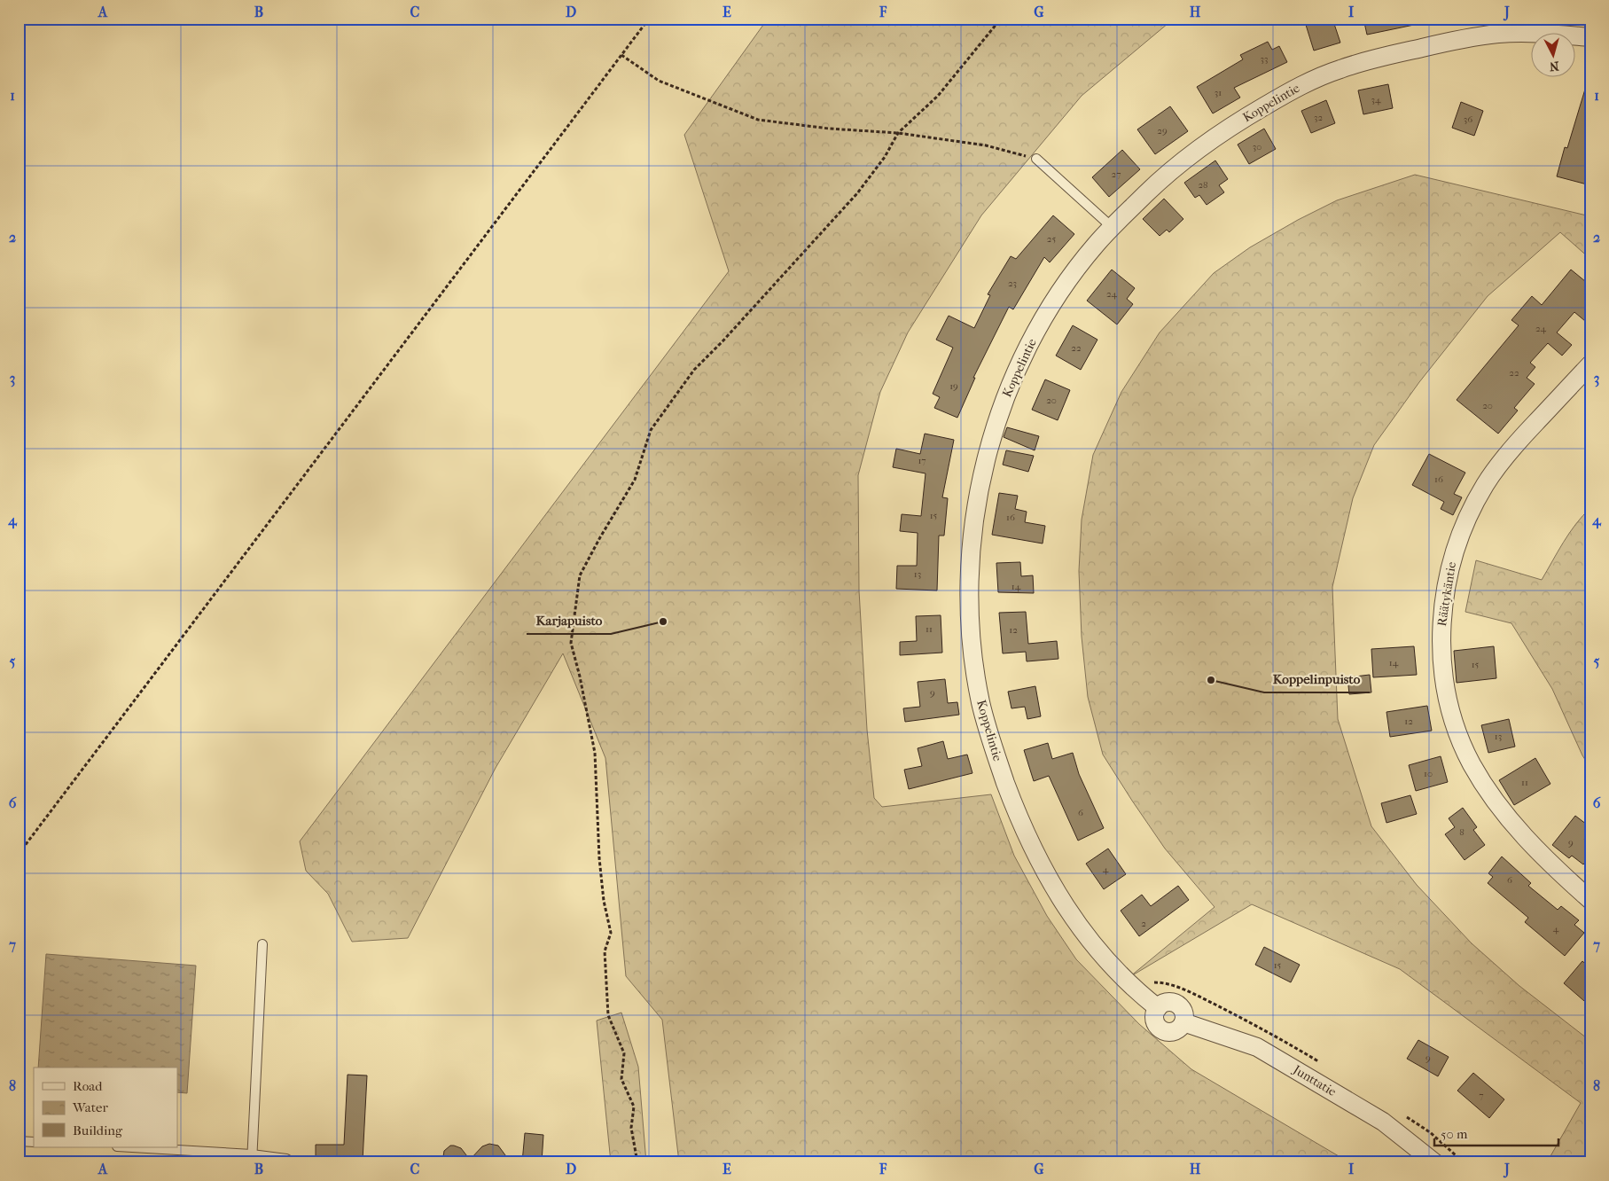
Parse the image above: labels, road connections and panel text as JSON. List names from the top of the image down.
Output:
{
  "streets": {
    "street": ["Koppelintie", "Räätykäntie", "Junttatie"]
  },
  "crossings": [
    ["Koppelintie", "Junttatie"]
  ],
  "places": ["Karjapuisto", "Koppelinpuisto"],
  "house_numbers": [
    "33",
    "31",
    "34",
    "32",
    "36",
    "29",
    "30",
    "27",
    "28",
    "25",
    "23",
    "24",
    "24",
    "22",
    "22",
    "19",
    "20",
    "20",
    "17",
    "16",
    "15",
    "16",
    "13",
    "14",
    "11",
    "12",
    "14",
    "15",
    "9",
    "12",
    "13",
    "10",
    "11",
    "6",
    "8",
    "9",
    "4",
    "6",
    "2",
    "4",
    "15",
    "9",
    "7"
  ],
  "legend": ["Road", "Water", "Building"],
  "scale_bar": "50 m",
  "north": "bottom",
  "grid": {
    "columns": [
      "A",
      "B",
      "C",
      "D",
      "E",
      "F",
      "G",
      "H",
      "I",
      "J"
    ],
    "rows": [
      "1",
      "2",
      "3",
      "4",
      "5",
      "6",
      "7",
      "8"
    ]
  }
}
